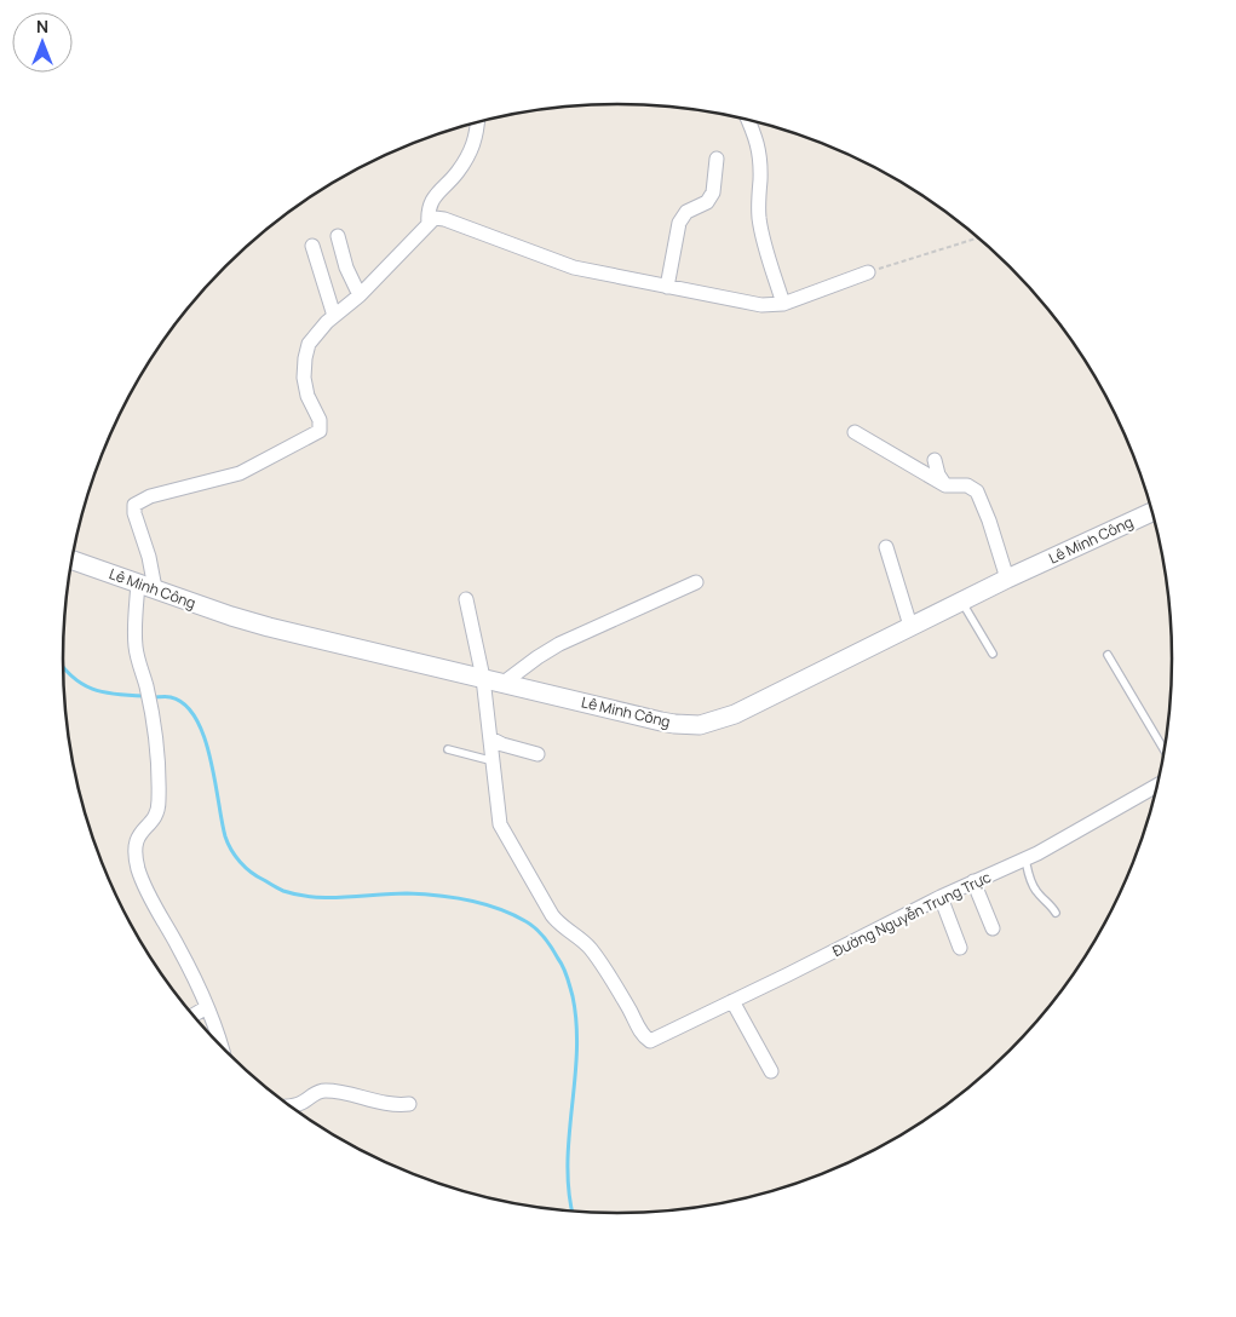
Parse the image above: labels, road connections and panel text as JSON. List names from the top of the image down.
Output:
{
  "streets": {
    "main road": ["Lê Minh Công"],
    "street": ["Đường Nguyễn Trung Trực"]
  },
  "north": "top"
}
